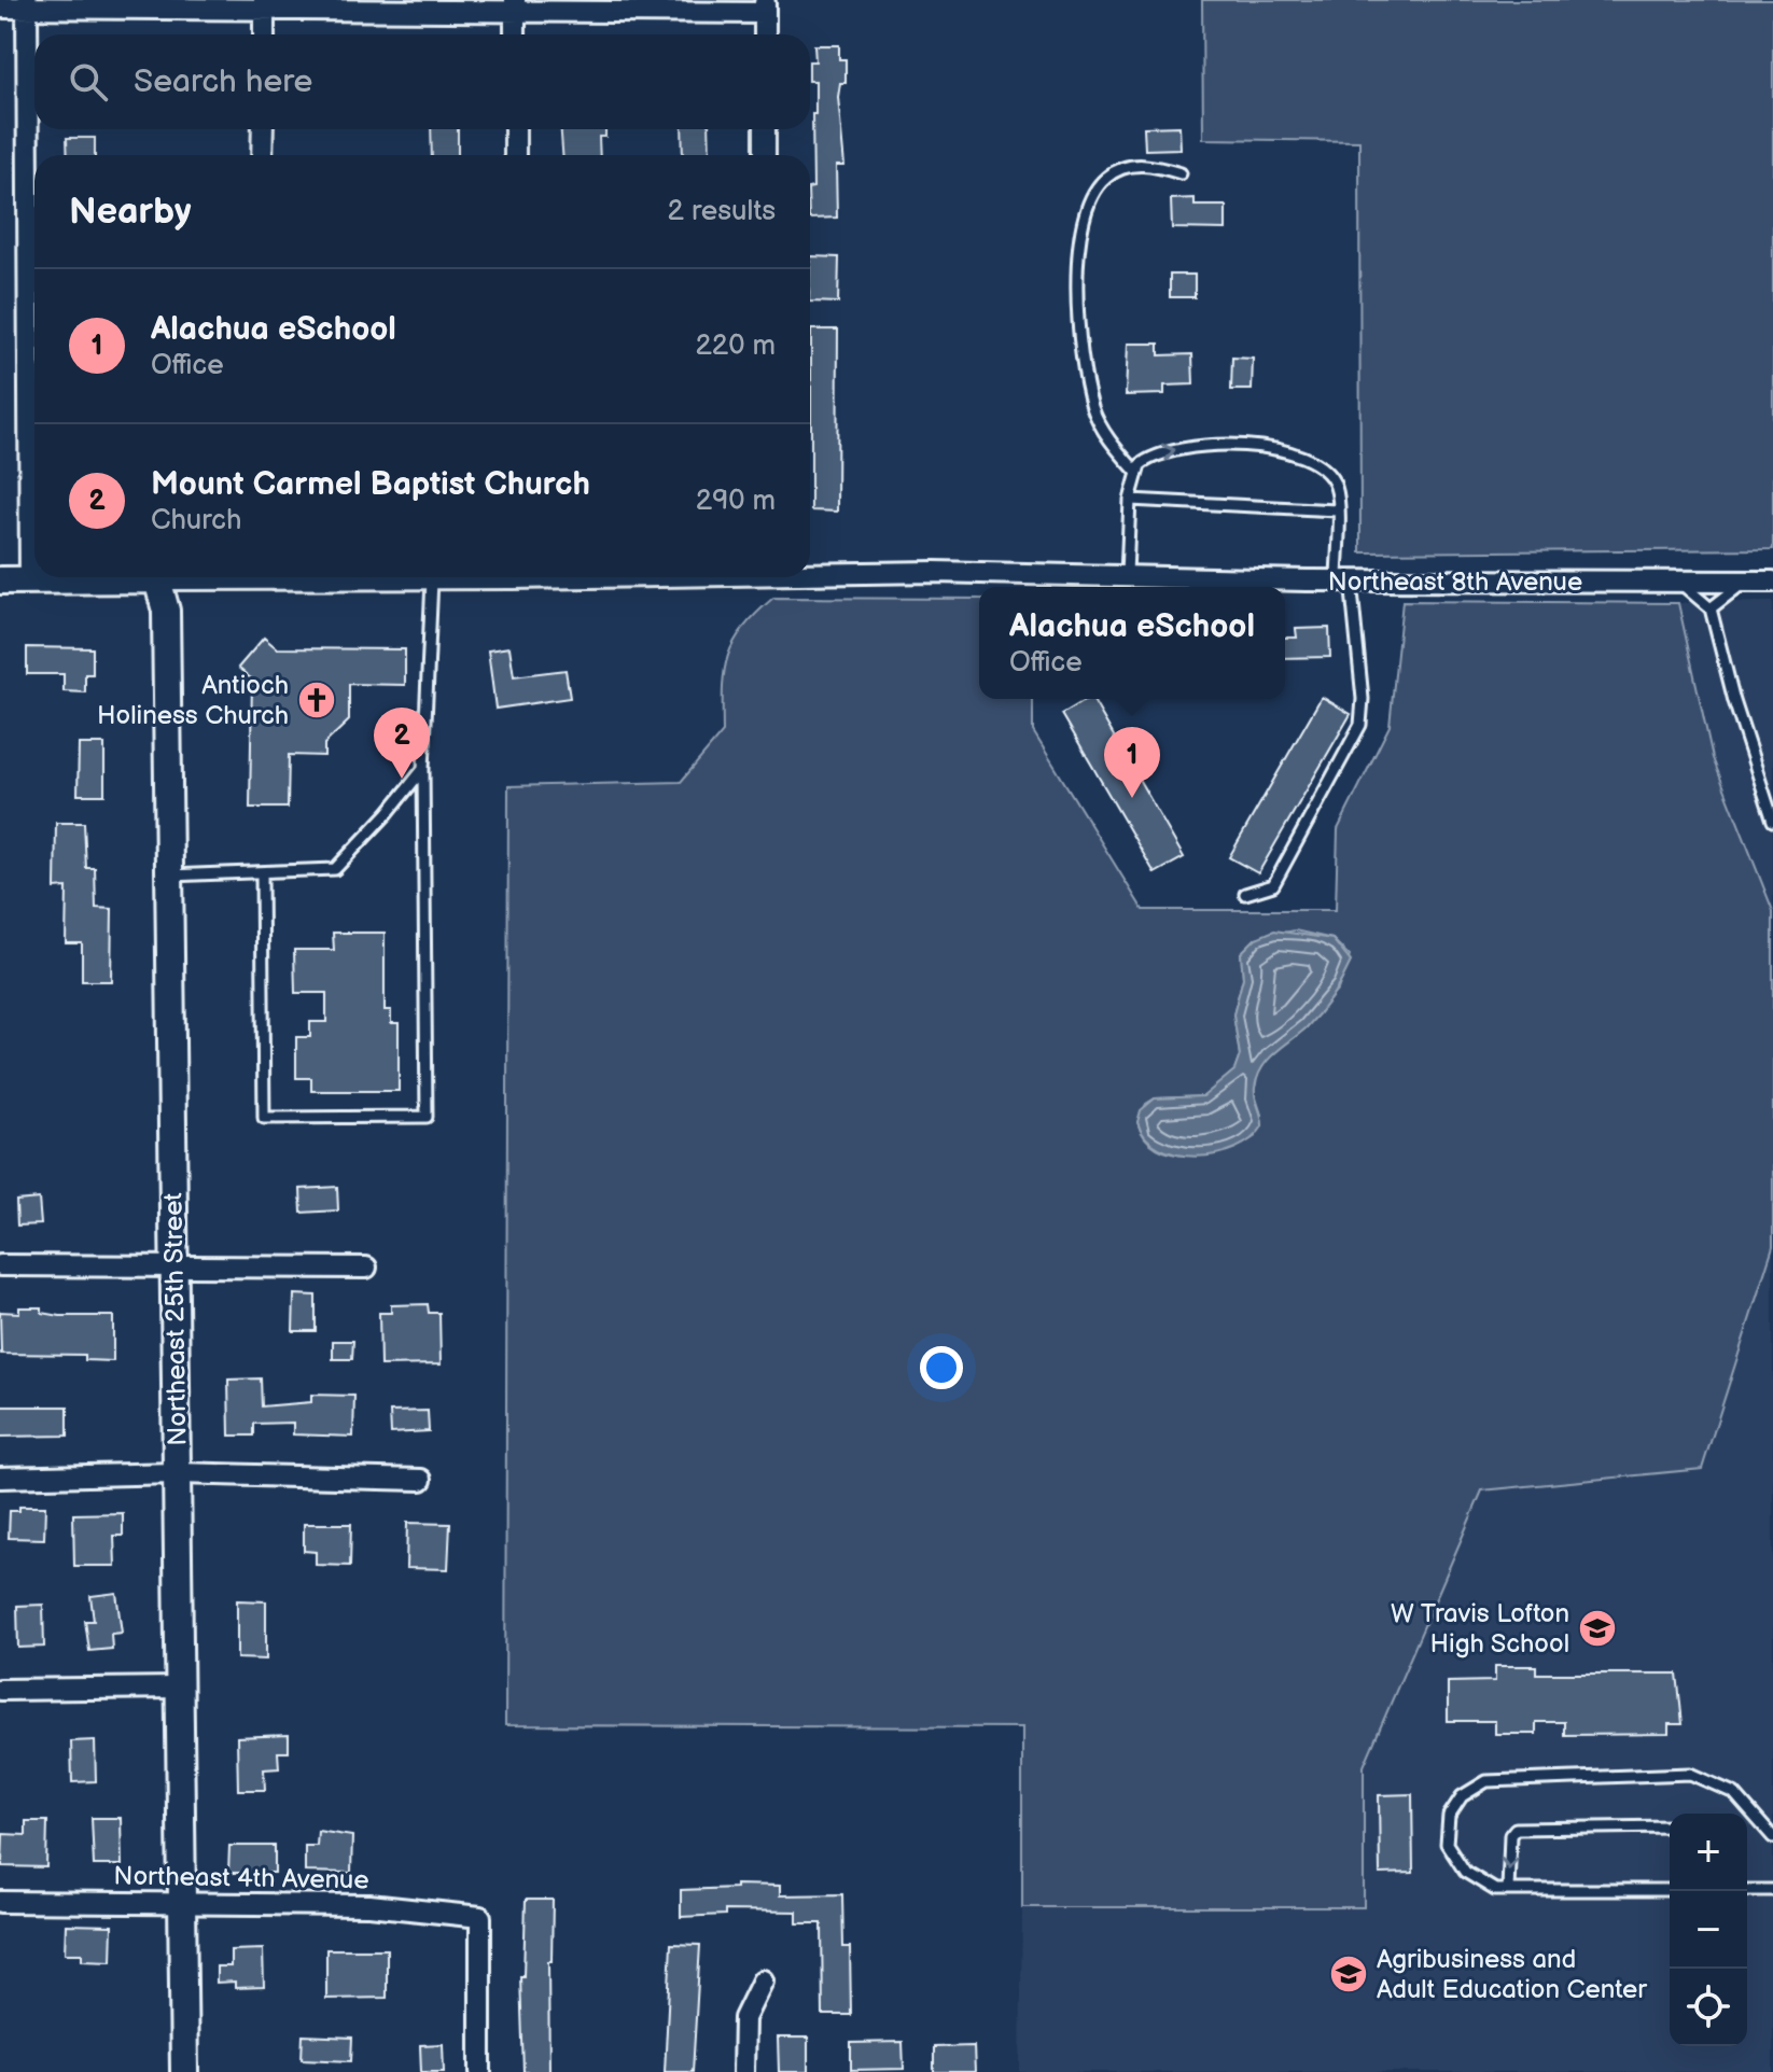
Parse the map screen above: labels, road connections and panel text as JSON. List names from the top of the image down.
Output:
{
  "streets": {
    "street": ["Northeast 8th Avenue", "Northeast 25th Street", "Northeast 4th Avenue"]
  },
  "crossings": [
    ["Northeast 25th Street", "Northeast 4th Avenue"]
  ],
  "places": {
    "church": ["Antioch Holiness Church"],
    "school or university": ["W Travis Lofton High School", "Agribusiness and Adult Education Center"]
  },
  "page": {
    "search": "Search here",
    "heading": ["Nearby", "2 results"],
    "list": [
      {
        "mark": "1",
        "name": "Alachua eSchool",
        "note": "Office",
        "value": "220 m"
      },
      {
        "mark": "2",
        "name": "Mount Carmel Baptist Church",
        "note": "Church",
        "value": "290 m"
      }
    ],
    "popup": ["Alachua eSchool", "Office"],
    "pins": ["2", "1"],
    "map_buttons": ["+", "−"]
  }
}
